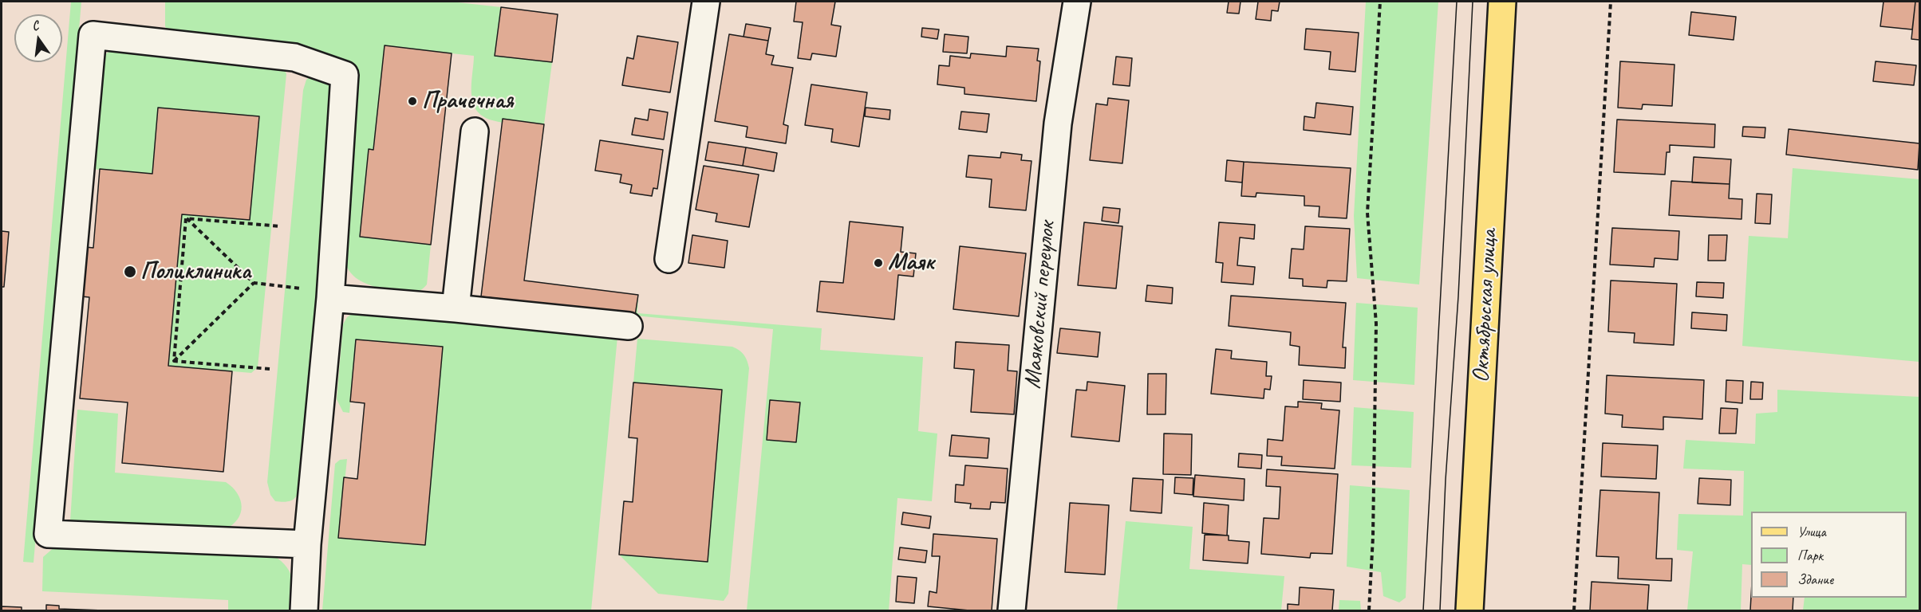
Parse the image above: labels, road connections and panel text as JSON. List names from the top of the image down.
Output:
{
  "streets": {
    "main road": ["Октябрьская улица"],
    "street": ["Маяковский переулок"]
  },
  "places": ["Прачечная", "Маяк", "Поликлиника"],
  "legend": ["Улица", "Парк", "Здание"],
  "north": "top"
}
